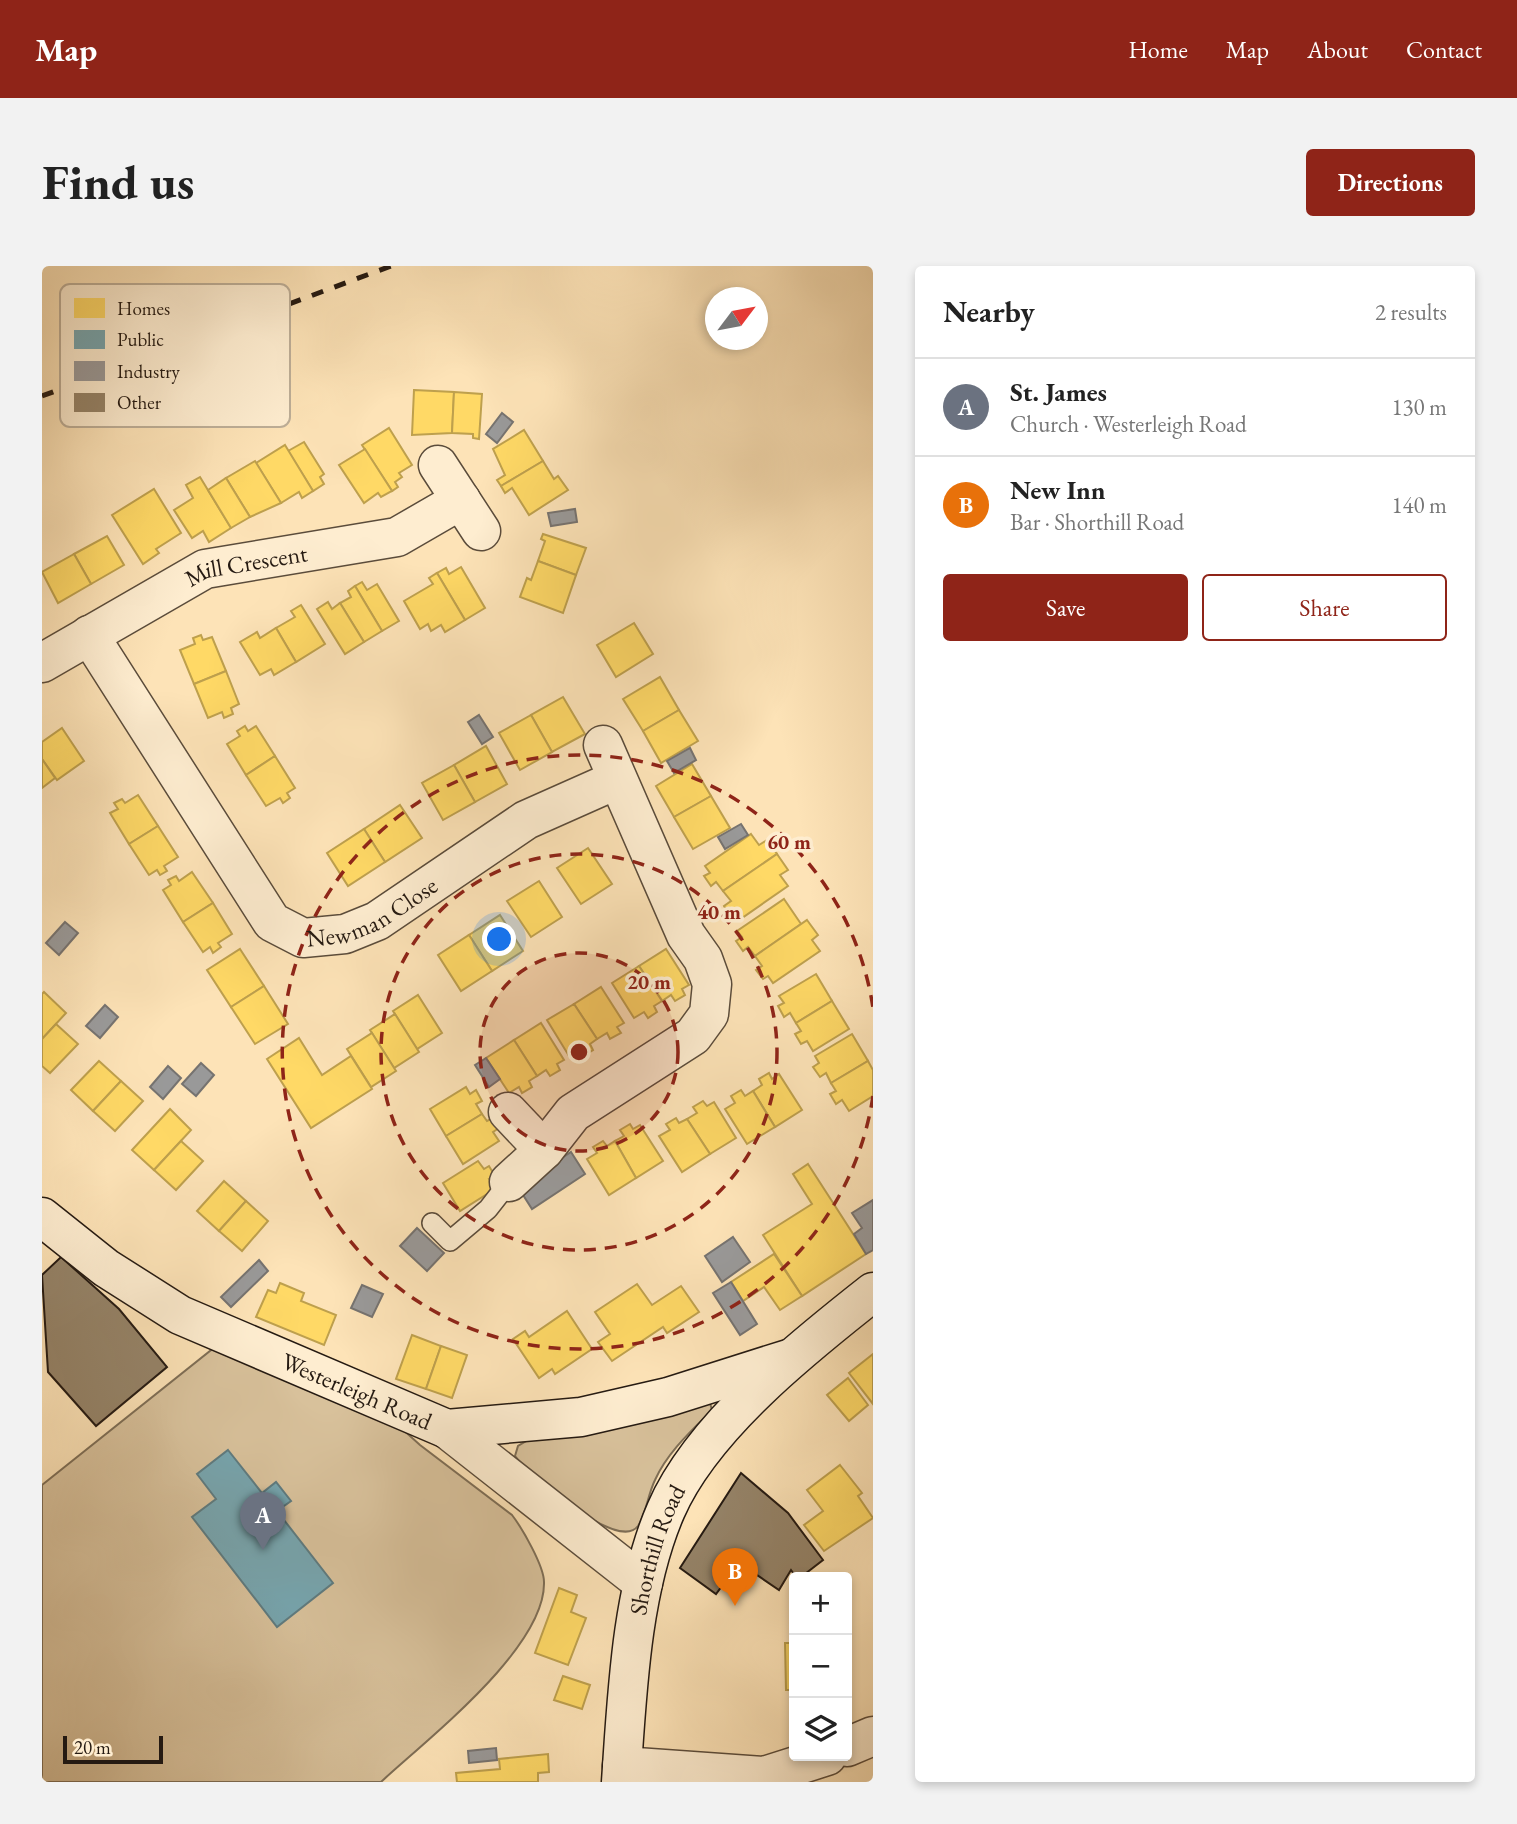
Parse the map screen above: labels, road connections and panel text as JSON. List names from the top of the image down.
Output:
{
  "streets": {
    "street": [
      "Mill Crescent",
      "Newman Close",
      "Westerleigh Road",
      "Shorthill Road"
    ]
  },
  "crossings": [
    ["Mill Crescent", "Newman Close"],
    ["Westerleigh Road", "Shorthill Road"]
  ],
  "legend": [
    "Homes",
    "Public",
    "Industry",
    "Other"
  ],
  "scale_bar": "20 m",
  "north": "top right",
  "page": {
    "header": "Map",
    "nav": [
      "Home",
      "Map",
      "About",
      "Contact"
    ],
    "buttons": [
      "Directions",
      ["Save", "Share"]
    ],
    "title": "Find us",
    "heading": ["Nearby", "2 results"],
    "list": [
      {
        "mark": "A",
        "name": "St. James",
        "note": "Church · Westerleigh Road",
        "value": "130 m"
      },
      {
        "mark": "B",
        "name": "New Inn",
        "note": "Bar · Shorthill Road",
        "value": "140 m"
      }
    ],
    "pins": ["A", "B"],
    "map_buttons": ["+", "−"],
    "scale": "20 m"
  },
  "rings": ["60 m", "40 m", "20 m"]
}
